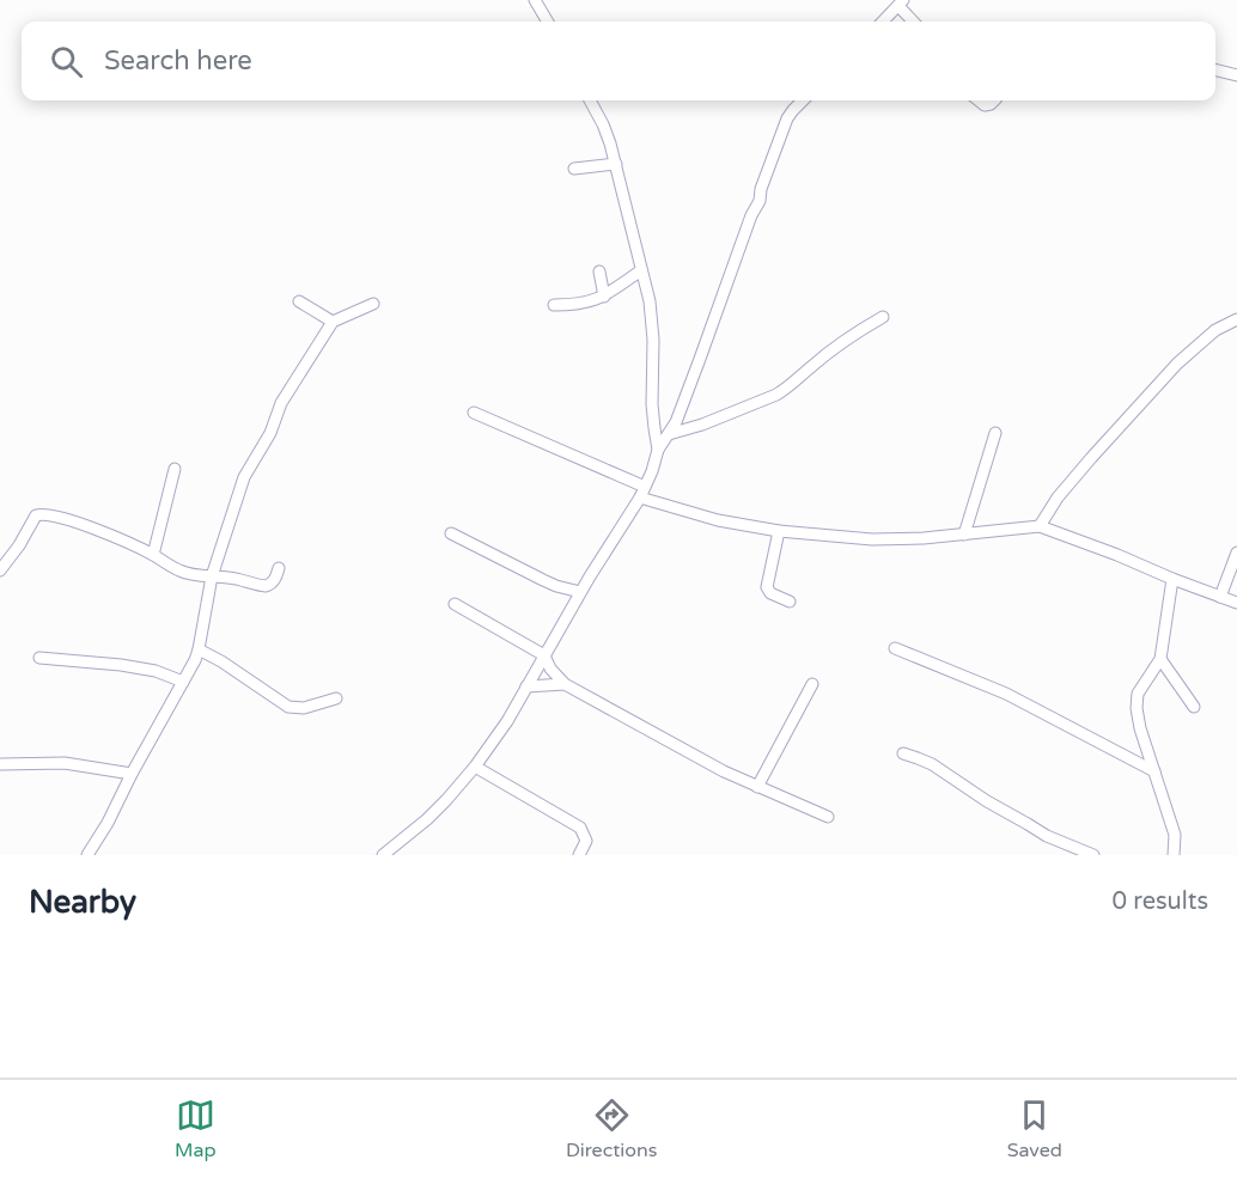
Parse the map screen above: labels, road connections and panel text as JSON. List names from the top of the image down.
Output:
{
  "page": {
    "search": "Search here",
    "heading": ["Nearby", "0 results"],
    "nav": ["Map", "Directions", "Saved"]
  }
}
